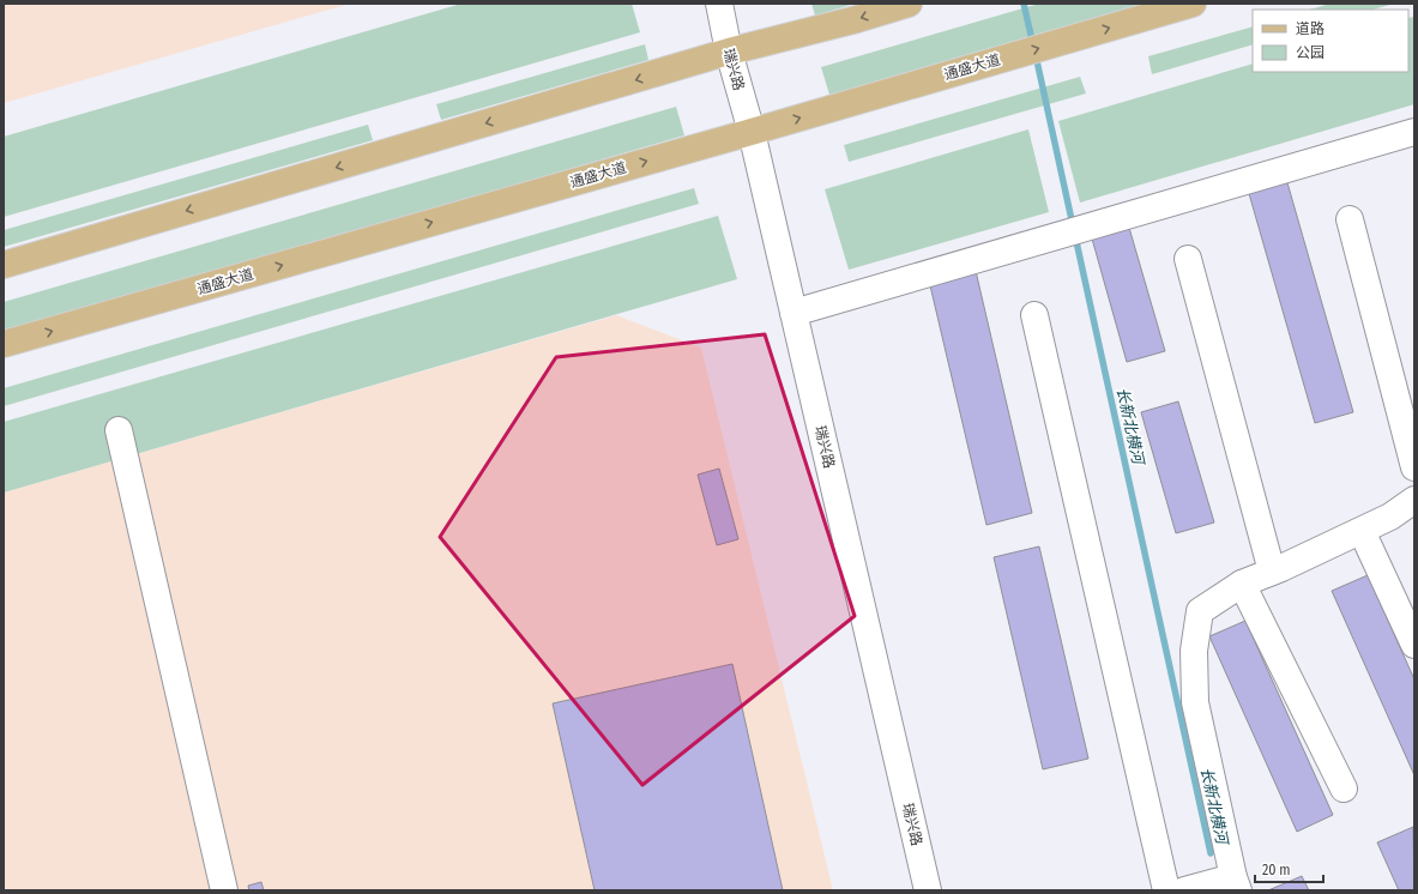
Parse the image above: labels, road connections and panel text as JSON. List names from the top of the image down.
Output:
{
  "streets": {
    "main road": ["通盛大道"],
    "street": ["瑞兴路"]
  },
  "crossings": [
    ["通盛大道", "瑞兴路"]
  ],
  "water": ["长新北横河"],
  "legend": ["道路", "公园"],
  "scale_bar": "20 m"
}
